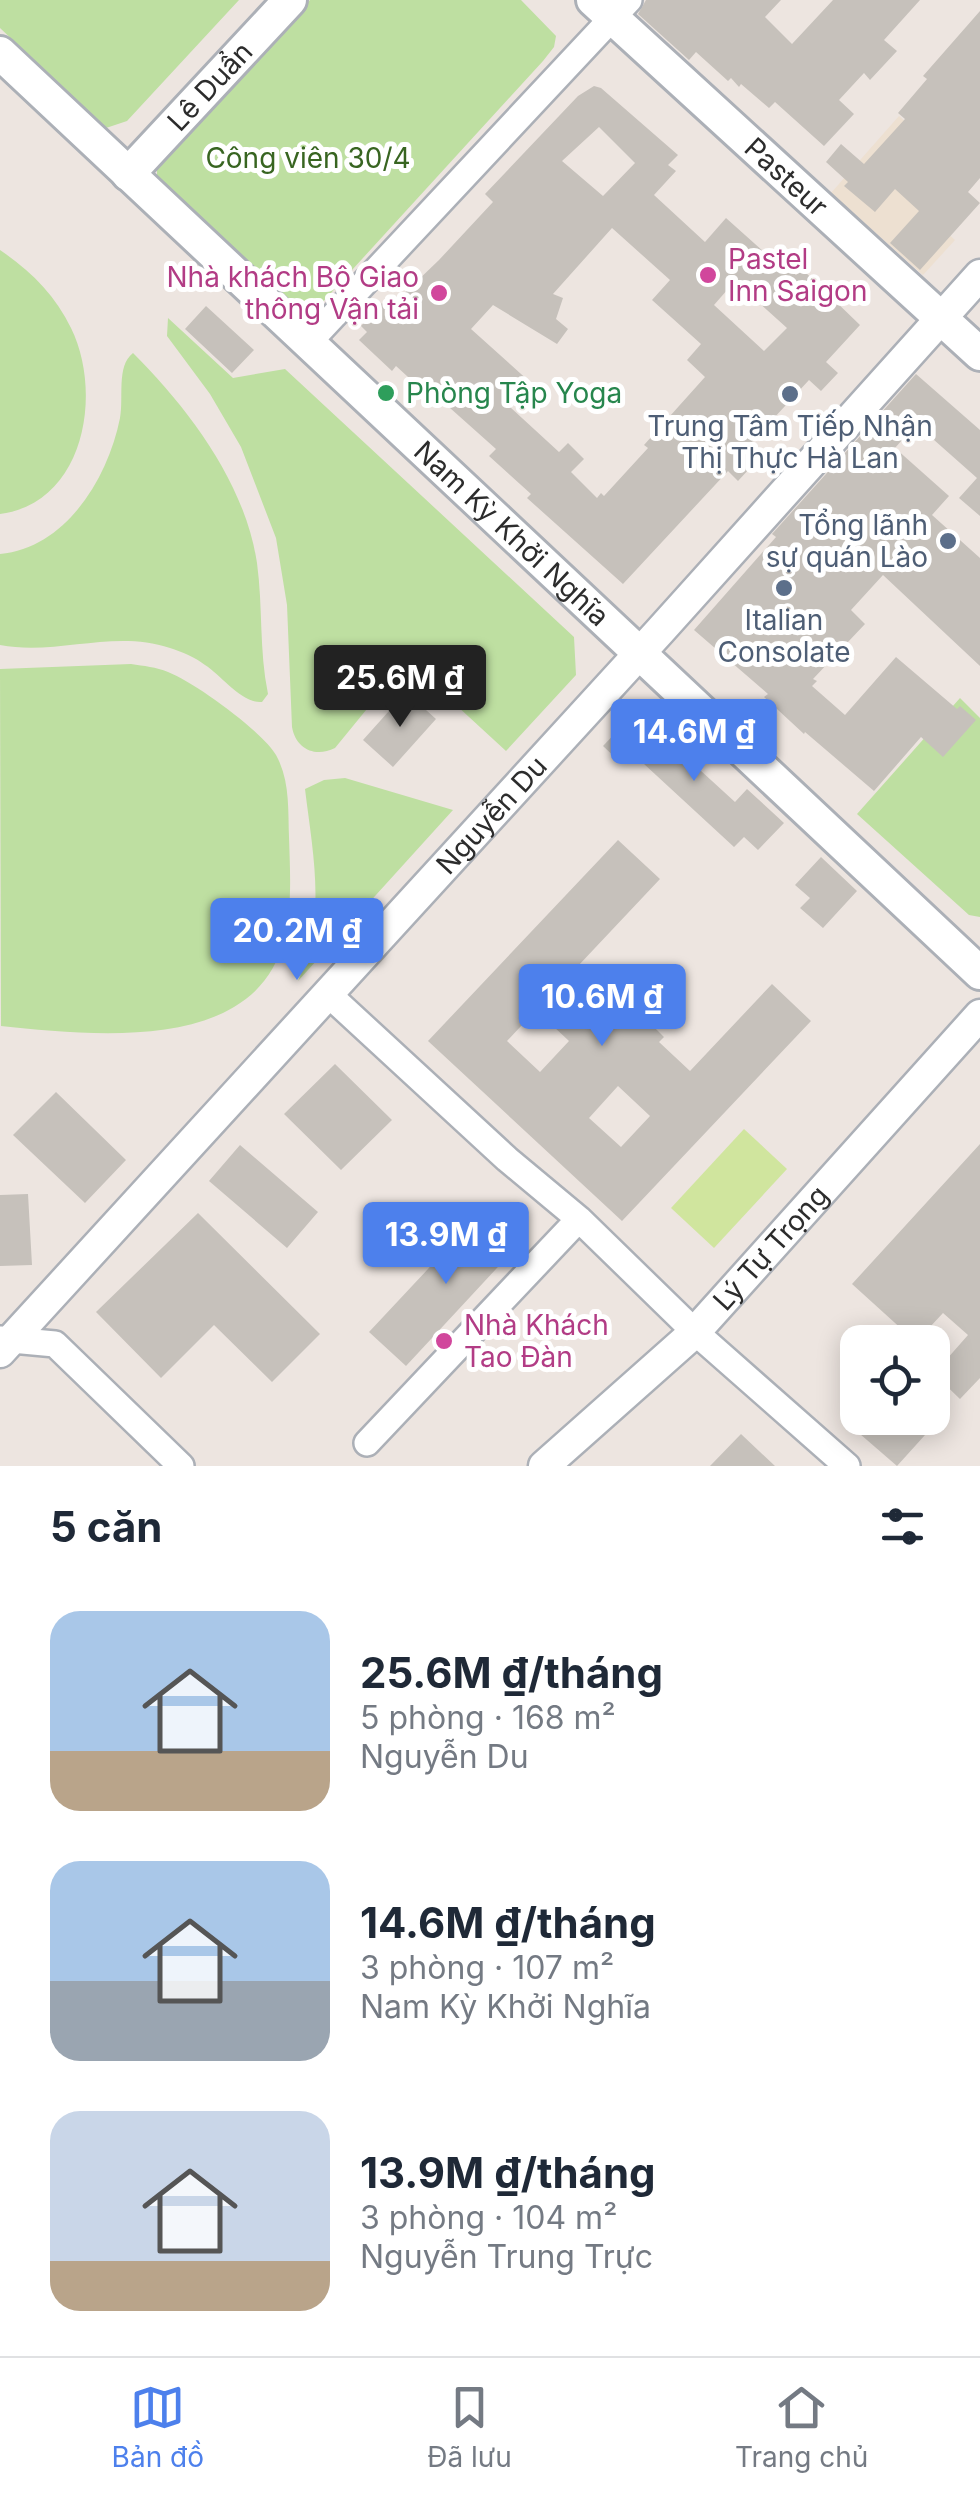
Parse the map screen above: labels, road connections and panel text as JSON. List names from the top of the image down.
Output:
{
  "streets": {
    "main road": ["Lê Duẩn", "Pasteur", "Nam Kỳ Khởi Nghĩa"],
    "street": ["Nguyễn Du", "Lý Tự Trọng"]
  },
  "crossings": [
    ["Lê Duẩn", "Nam Kỳ Khởi Nghĩa"],
    ["Pasteur", "Nguyễn Du"],
    ["Nam Kỳ Khởi Nghĩa", "Nguyễn Du"]
  ],
  "parks": ["Công viên 30/4"],
  "places": [
    "Pastel Inn Saigon",
    "Nhà khách Bộ Giao thông Vận tải",
    "Phòng Tập Yoga",
    "Trung Tâm Tiếp Nhận Thị Thực Hà Lan",
    "Tổng lãnh sự quán Lào",
    "Italian Consolate",
    "Nhà Khách Tao Đàn"
  ],
  "page": {
    "price": [
      "25.6M ₫",
      "14.6M ₫",
      "20.2M ₫",
      "10.6M ₫",
      "13.9M ₫"
    ],
    "heading": "5 căn",
    "list": [
      {
        "name": "25.6M ₫/tháng",
        "note": "5 phòng · 168 m² · Nguyễn Du"
      },
      {
        "name": "14.6M ₫/tháng",
        "note": "3 phòng · 107 m² · Nam Kỳ Khởi Nghĩa"
      },
      {
        "name": "13.9M ₫/tháng",
        "note": "3 phòng · 104 m² · Nguyễn Trung Trực"
      }
    ],
    "tabs": ["Bản đồ", "Đã lưu", "Trang chủ"]
  }
}
